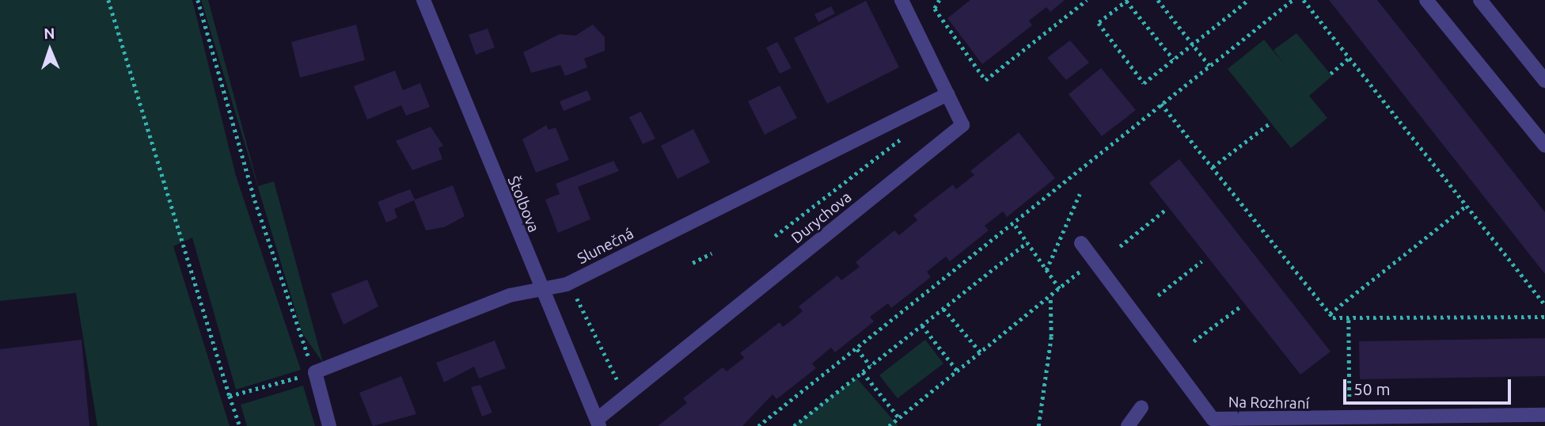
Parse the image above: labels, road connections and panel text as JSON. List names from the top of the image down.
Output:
{
  "streets": {
    "street": [
      "Štolbova",
      "Durychova",
      "Slunečná",
      "Na Rozhraní"
    ]
  },
  "crossings": [
    ["Štolbova", "Durychova"],
    ["Štolbova", "Slunečná"],
    ["Durychova", "Slunečná"]
  ],
  "scale_bar": "50 m",
  "north": "top"
}
